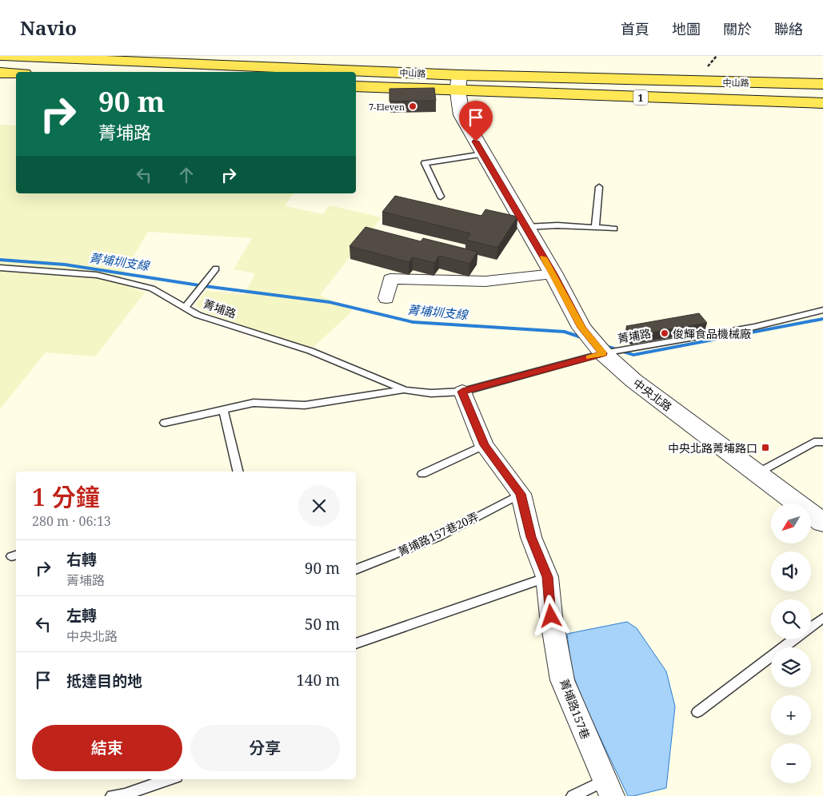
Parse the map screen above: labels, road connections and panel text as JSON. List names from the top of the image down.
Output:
{
  "streets": {
    "main road": ["中山路", "1"],
    "street": ["中央北路", "菁埔路157巷"],
    "lane": ["菁埔路", "菁埔路157巷20弄"]
  },
  "crossings": [
    ["中山路", "中央北路"],
    ["菁埔路", "中央北路"],
    ["菁埔路", "菁埔路157巷"],
    ["菁埔路157巷20弄", "菁埔路157巷"]
  ],
  "water": ["菁埔圳支線"],
  "places": {
    "other": ["7-Eleven", "俊輝食品機械廠"],
    "transit": ["中央北路菁埔路口"]
  },
  "north": "bottom left",
  "page": {
    "header": "Navio",
    "nav": [
      "首頁",
      "地圖",
      "關於",
      "聯絡"
    ],
    "turn": ["90 m", "菁埔路"],
    "heading": ["1 分鐘", "280 m · 06:13"],
    "map_buttons": ["+", "−"],
    "list": [
      {
        "name": "右轉",
        "note": "菁埔路",
        "value": "90 m"
      },
      {
        "name": "左轉",
        "note": "中央北路",
        "value": "50 m"
      },
      {
        "name": "抵達目的地",
        "value": "140 m"
      }
    ],
    "buttons": ["結束", "分享"]
  }
}
